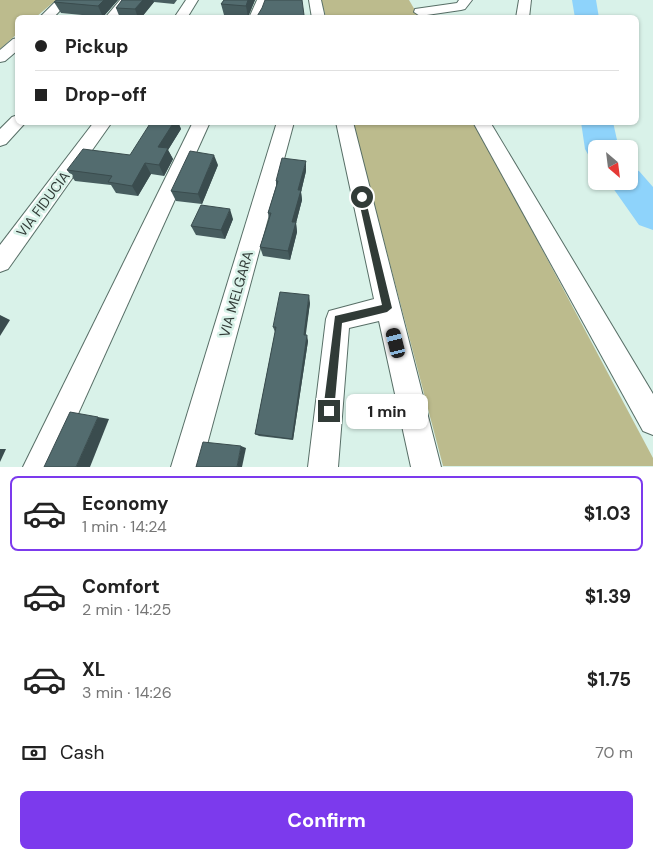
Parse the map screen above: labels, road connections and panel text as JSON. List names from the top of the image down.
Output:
{
  "streets": {
    "street": ["VIA FIDUCIA", "VIA MELGARA"]
  },
  "north": "bottom right",
  "page": {
    "banner": ["Pickup", "Drop-off"],
    "bubble": "1 min",
    "list": [
      {
        "name": "Economy",
        "note": "1 min · 14:24",
        "value": "$1.03"
      },
      {
        "name": "Comfort",
        "note": "2 min · 14:25",
        "value": "$1.39"
      },
      {
        "name": "XL",
        "note": "3 min · 14:26",
        "value": "$1.75"
      }
    ],
    "pay": ["Cash", "70 m"],
    "buttons": "Confirm"
  }
}
